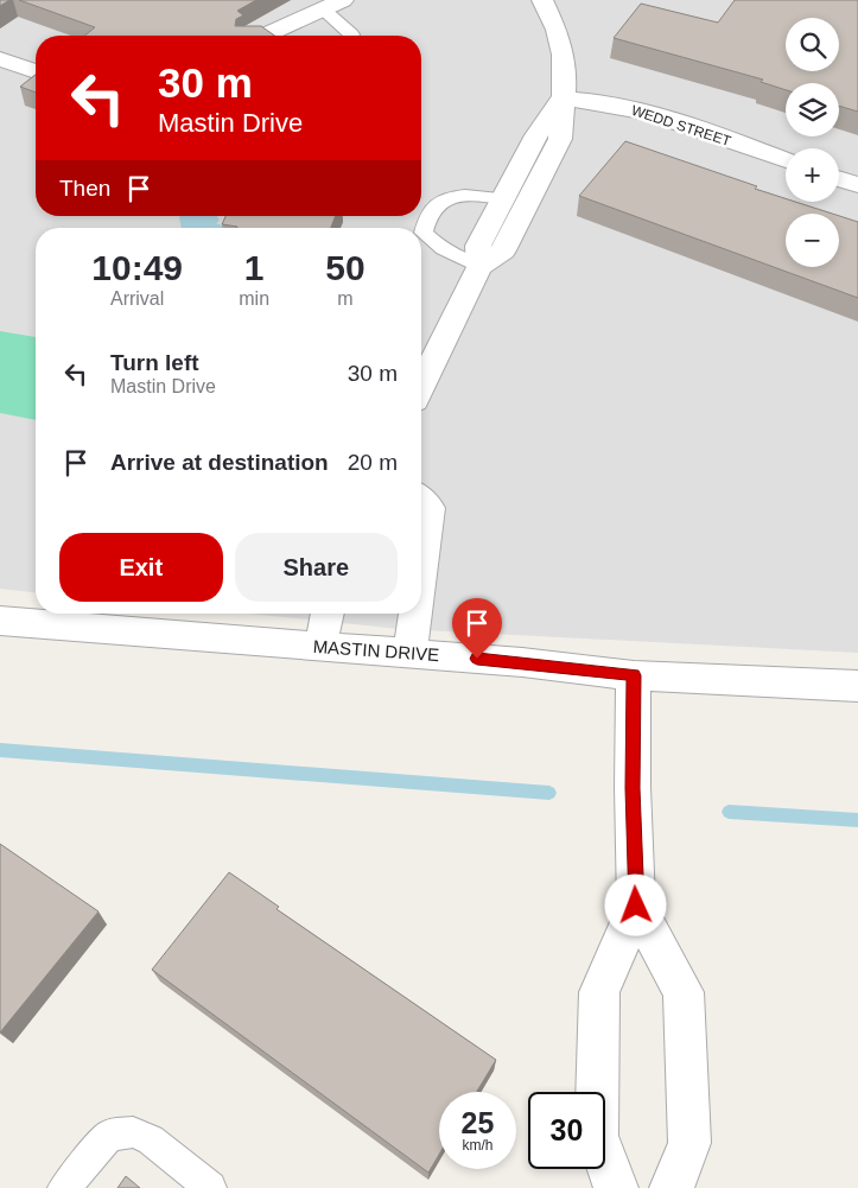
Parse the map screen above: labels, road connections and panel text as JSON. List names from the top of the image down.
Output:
{
  "streets": {
    "street": ["WEDD STREET", "MASTIN DRIVE"]
  },
  "page": {
    "map_buttons": ["+", "−"],
    "turn": ["30 m", "Mastin Drive"],
    "then": "Then",
    "eta": [
      "10:49",
      "Arrival",
      "1",
      "min",
      "50",
      "m"
    ],
    "list": [
      {
        "name": "Turn left",
        "note": "Mastin Drive",
        "value": "30 m"
      },
      {
        "name": "Arrive at destination",
        "value": "20 m"
      }
    ],
    "buttons": ["Exit", "Share"],
    "speed": "25 km/h",
    "limit": "30"
  }
}
